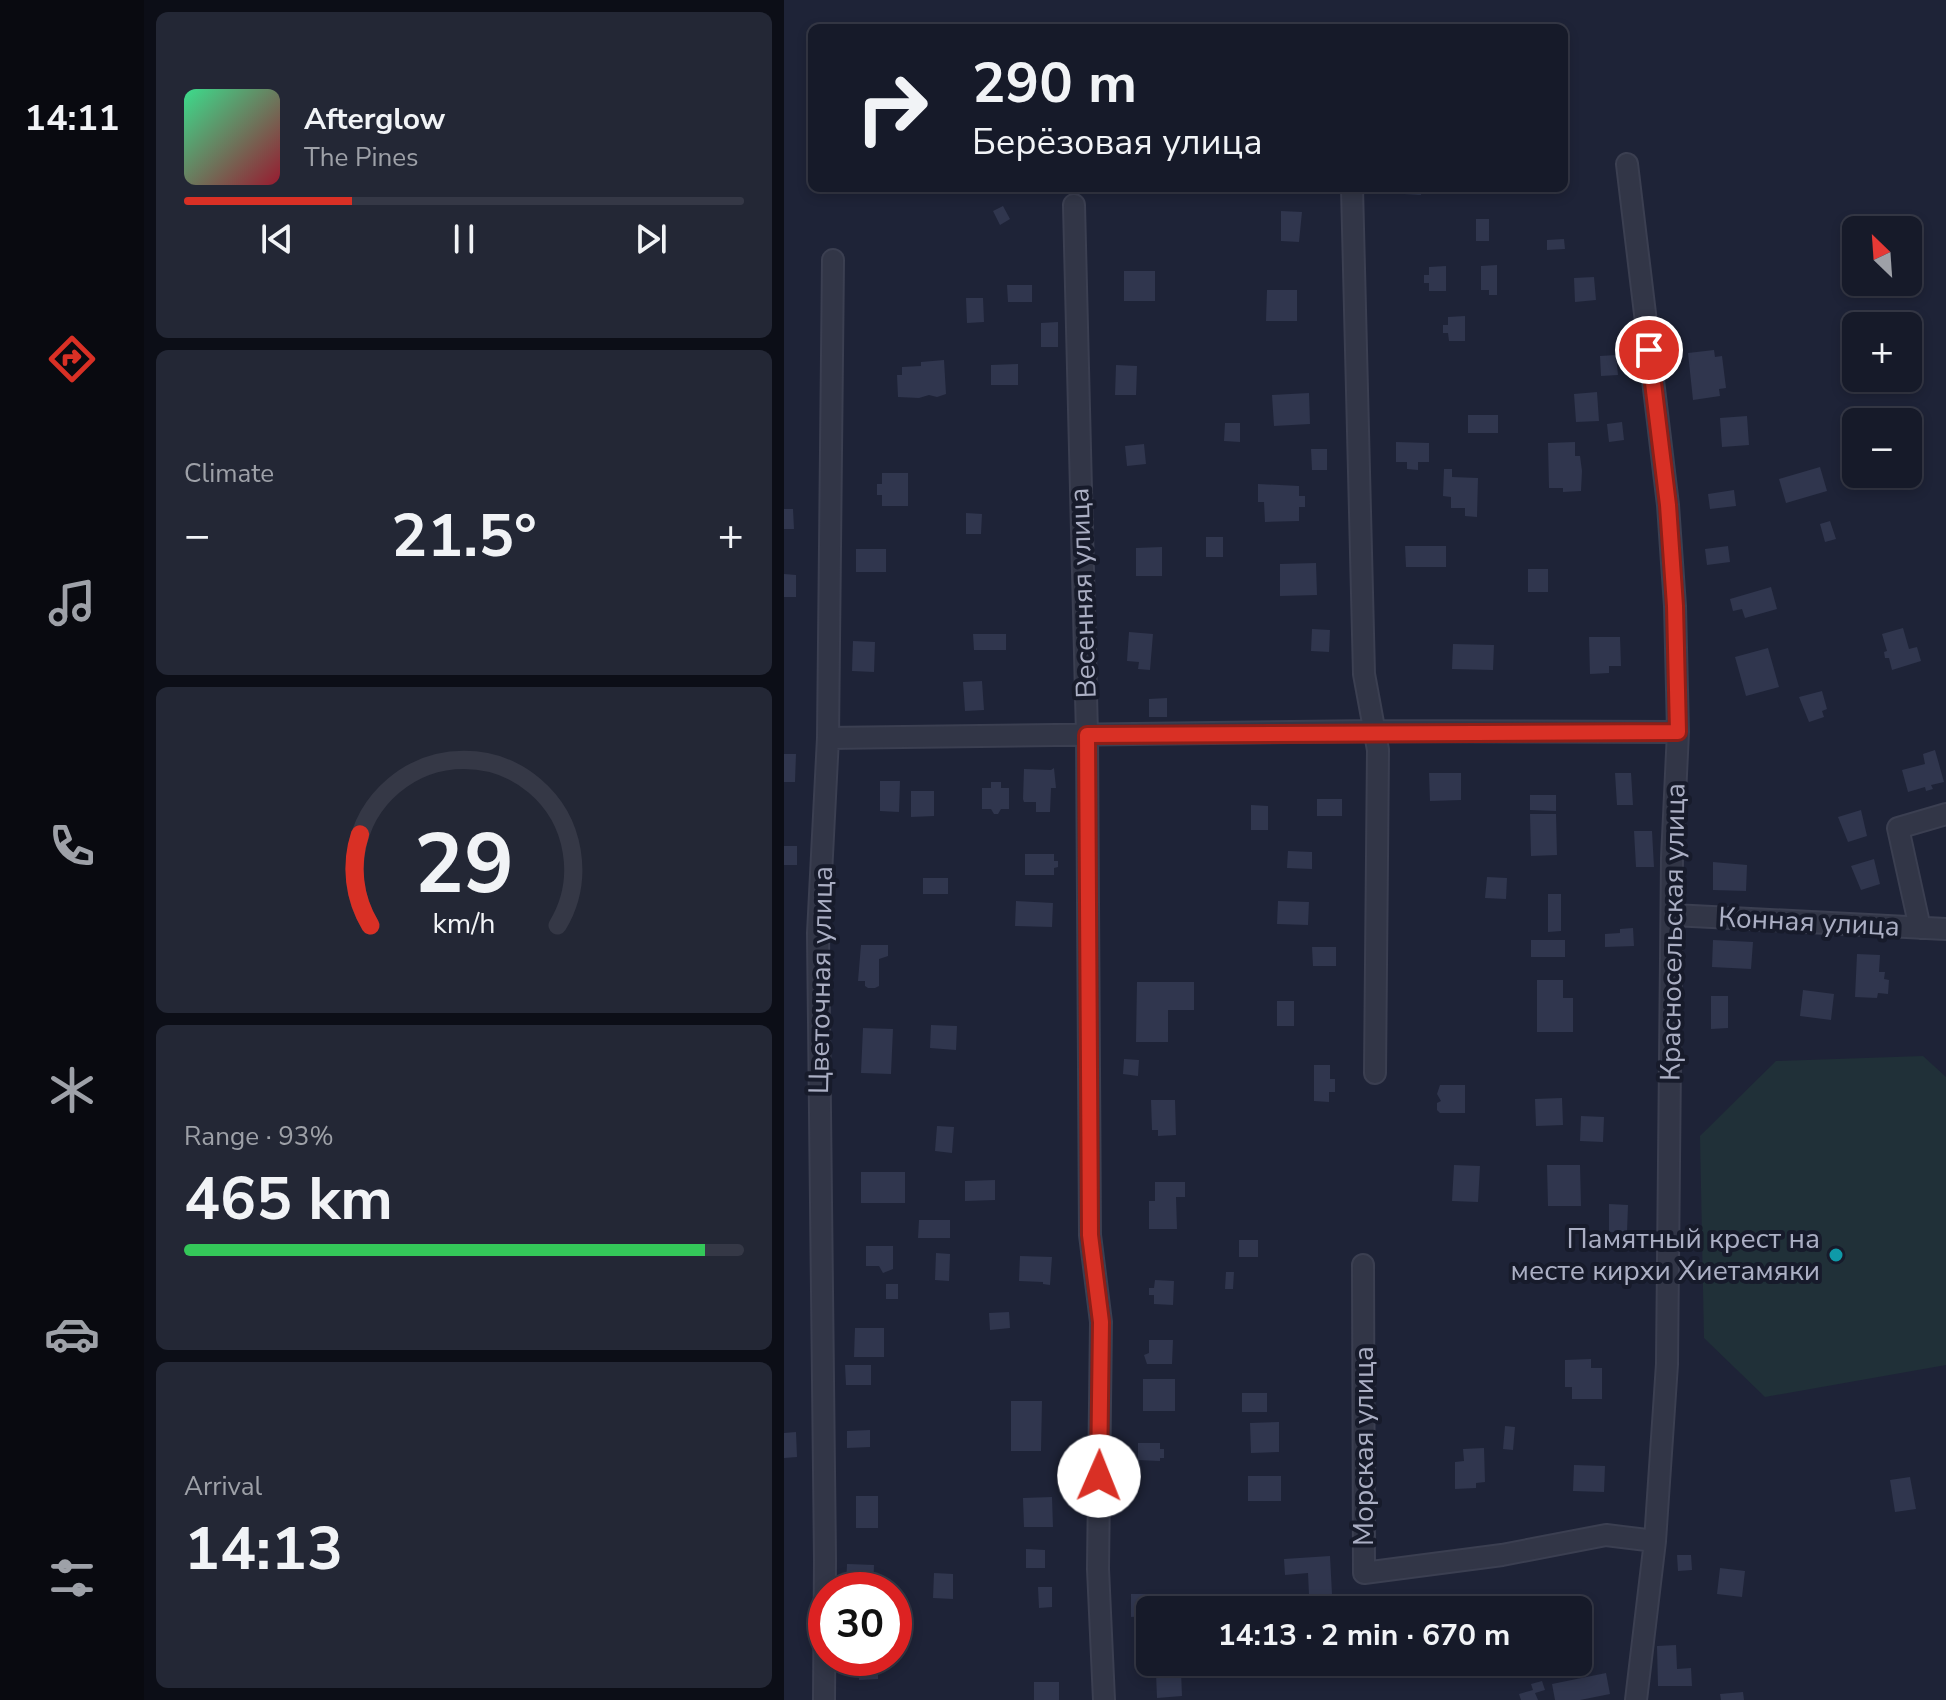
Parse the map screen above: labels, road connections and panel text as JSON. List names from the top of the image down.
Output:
{
  "streets": {
    "street": [
      "Весенняя улица",
      "Конная улица",
      "Красносельская улица",
      "Цветочная улица",
      "Морская улица"
    ]
  },
  "crossings": [
    ["Конная улица", "Красносельская улица"],
    ["Красносельская улица", "Морская улица"]
  ],
  "places": ["Памятный крест на месте кирхи Хиетамяки"],
  "north": "top left",
  "page": {
    "tabs": "14:11",
    "turn": ["290 m", "Берёзовая улица"],
    "song": ["Afterglow", "The Pines"],
    "map_buttons": ["+", "−"],
    "tile": [
      "Climate",
      ["Range · 93%", "465 km"],
      ["Arrival", "14:13"]
    ],
    "heat": ["−", "21.5°", "+"],
    "limit": "30",
    "trip": "14:13 · 2 min · 670 m",
    "gauge": ["29", "km/h"]
  }
}
